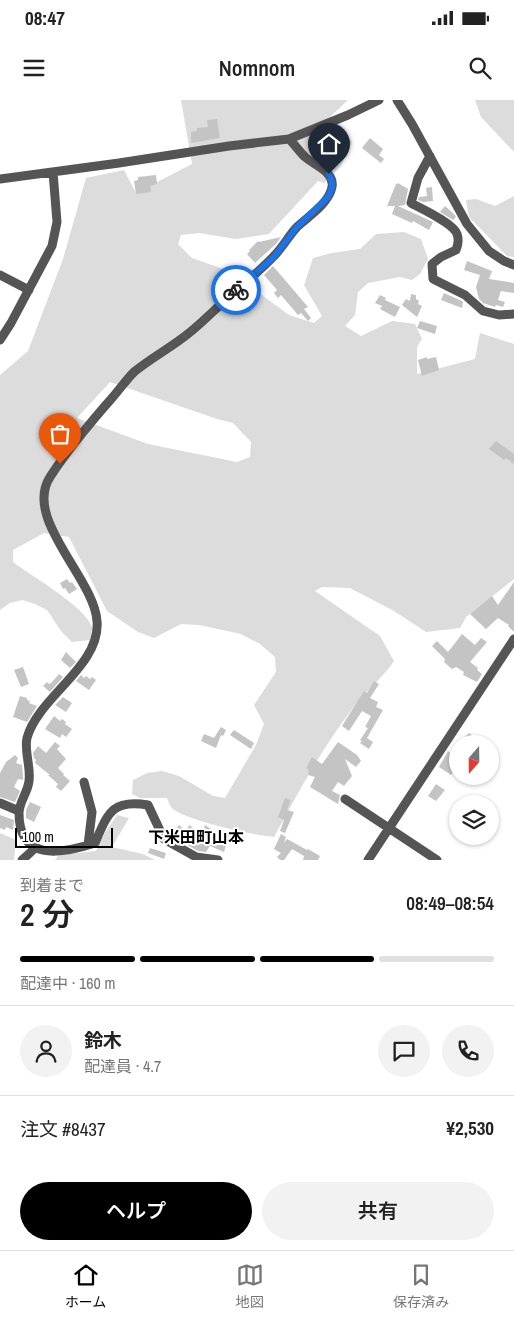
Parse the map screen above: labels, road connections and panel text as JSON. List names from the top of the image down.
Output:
{
  "districts": ["下米田町山本"],
  "scale_bar": "100 m",
  "north": "bottom",
  "page": {
    "status": "08:47",
    "header": "Nomnom",
    "scale": "100 m",
    "heading": ["2 分", "到着まで", "08:49–08:54"],
    "panel": [
      "鈴木",
      "配達員 · 4.7",
      "注文 #8437",
      "¥2,530"
    ],
    "bar": "配達中 · 160 m",
    "buttons": ["ヘルプ", "共有"],
    "tabs": ["ホーム", "地図", "保存済み"]
  }
}
